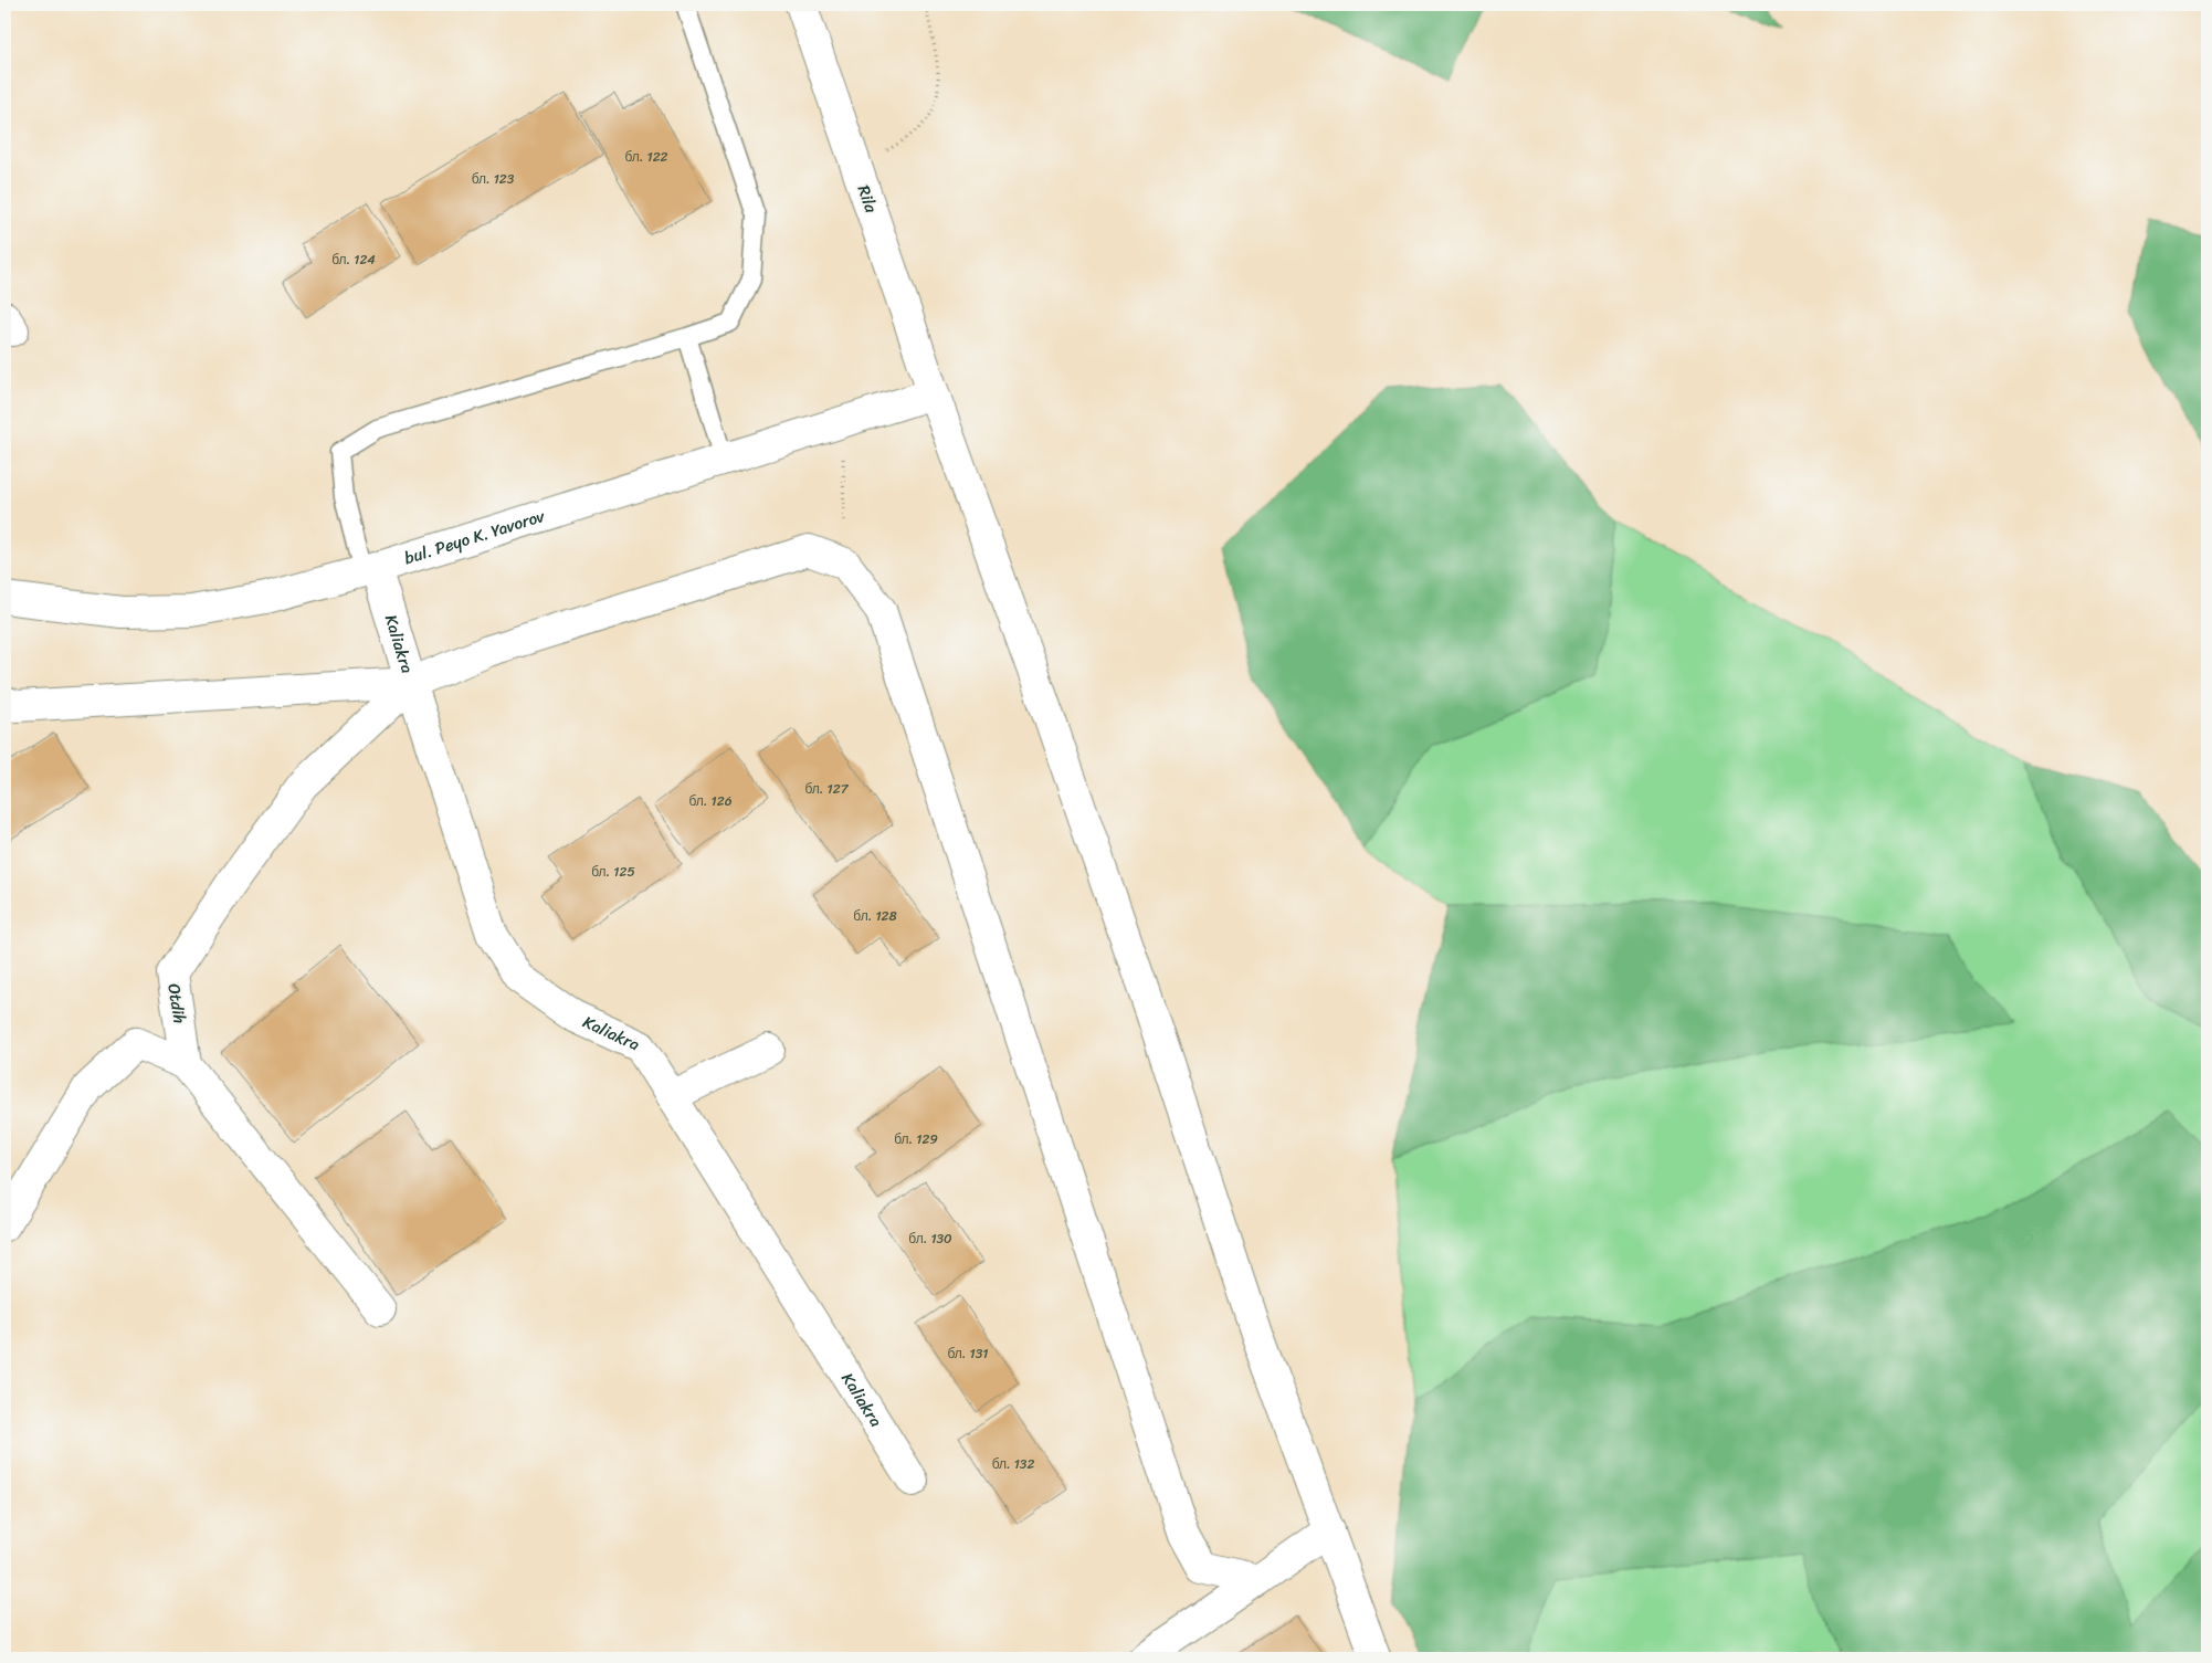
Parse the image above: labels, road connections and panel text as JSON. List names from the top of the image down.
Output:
{
  "streets": {
    "street": [
      "Rila",
      "bul. Peyo K. Yavorov",
      "Kaliakra",
      "Otdih"
    ]
  },
  "crossings": [
    ["Rila", "bul. Peyo K. Yavorov"],
    ["bul. Peyo K. Yavorov", "Kaliakra"],
    ["Kaliakra", "Otdih"]
  ],
  "house_numbers": [
    "бл. 122",
    "бл. 123",
    "бл. 124",
    "бл. 127",
    "бл. 126",
    "бл. 125",
    "бл. 128",
    "бл. 129",
    "бл. 130",
    "бл. 131",
    "бл. 132"
  ]
}
